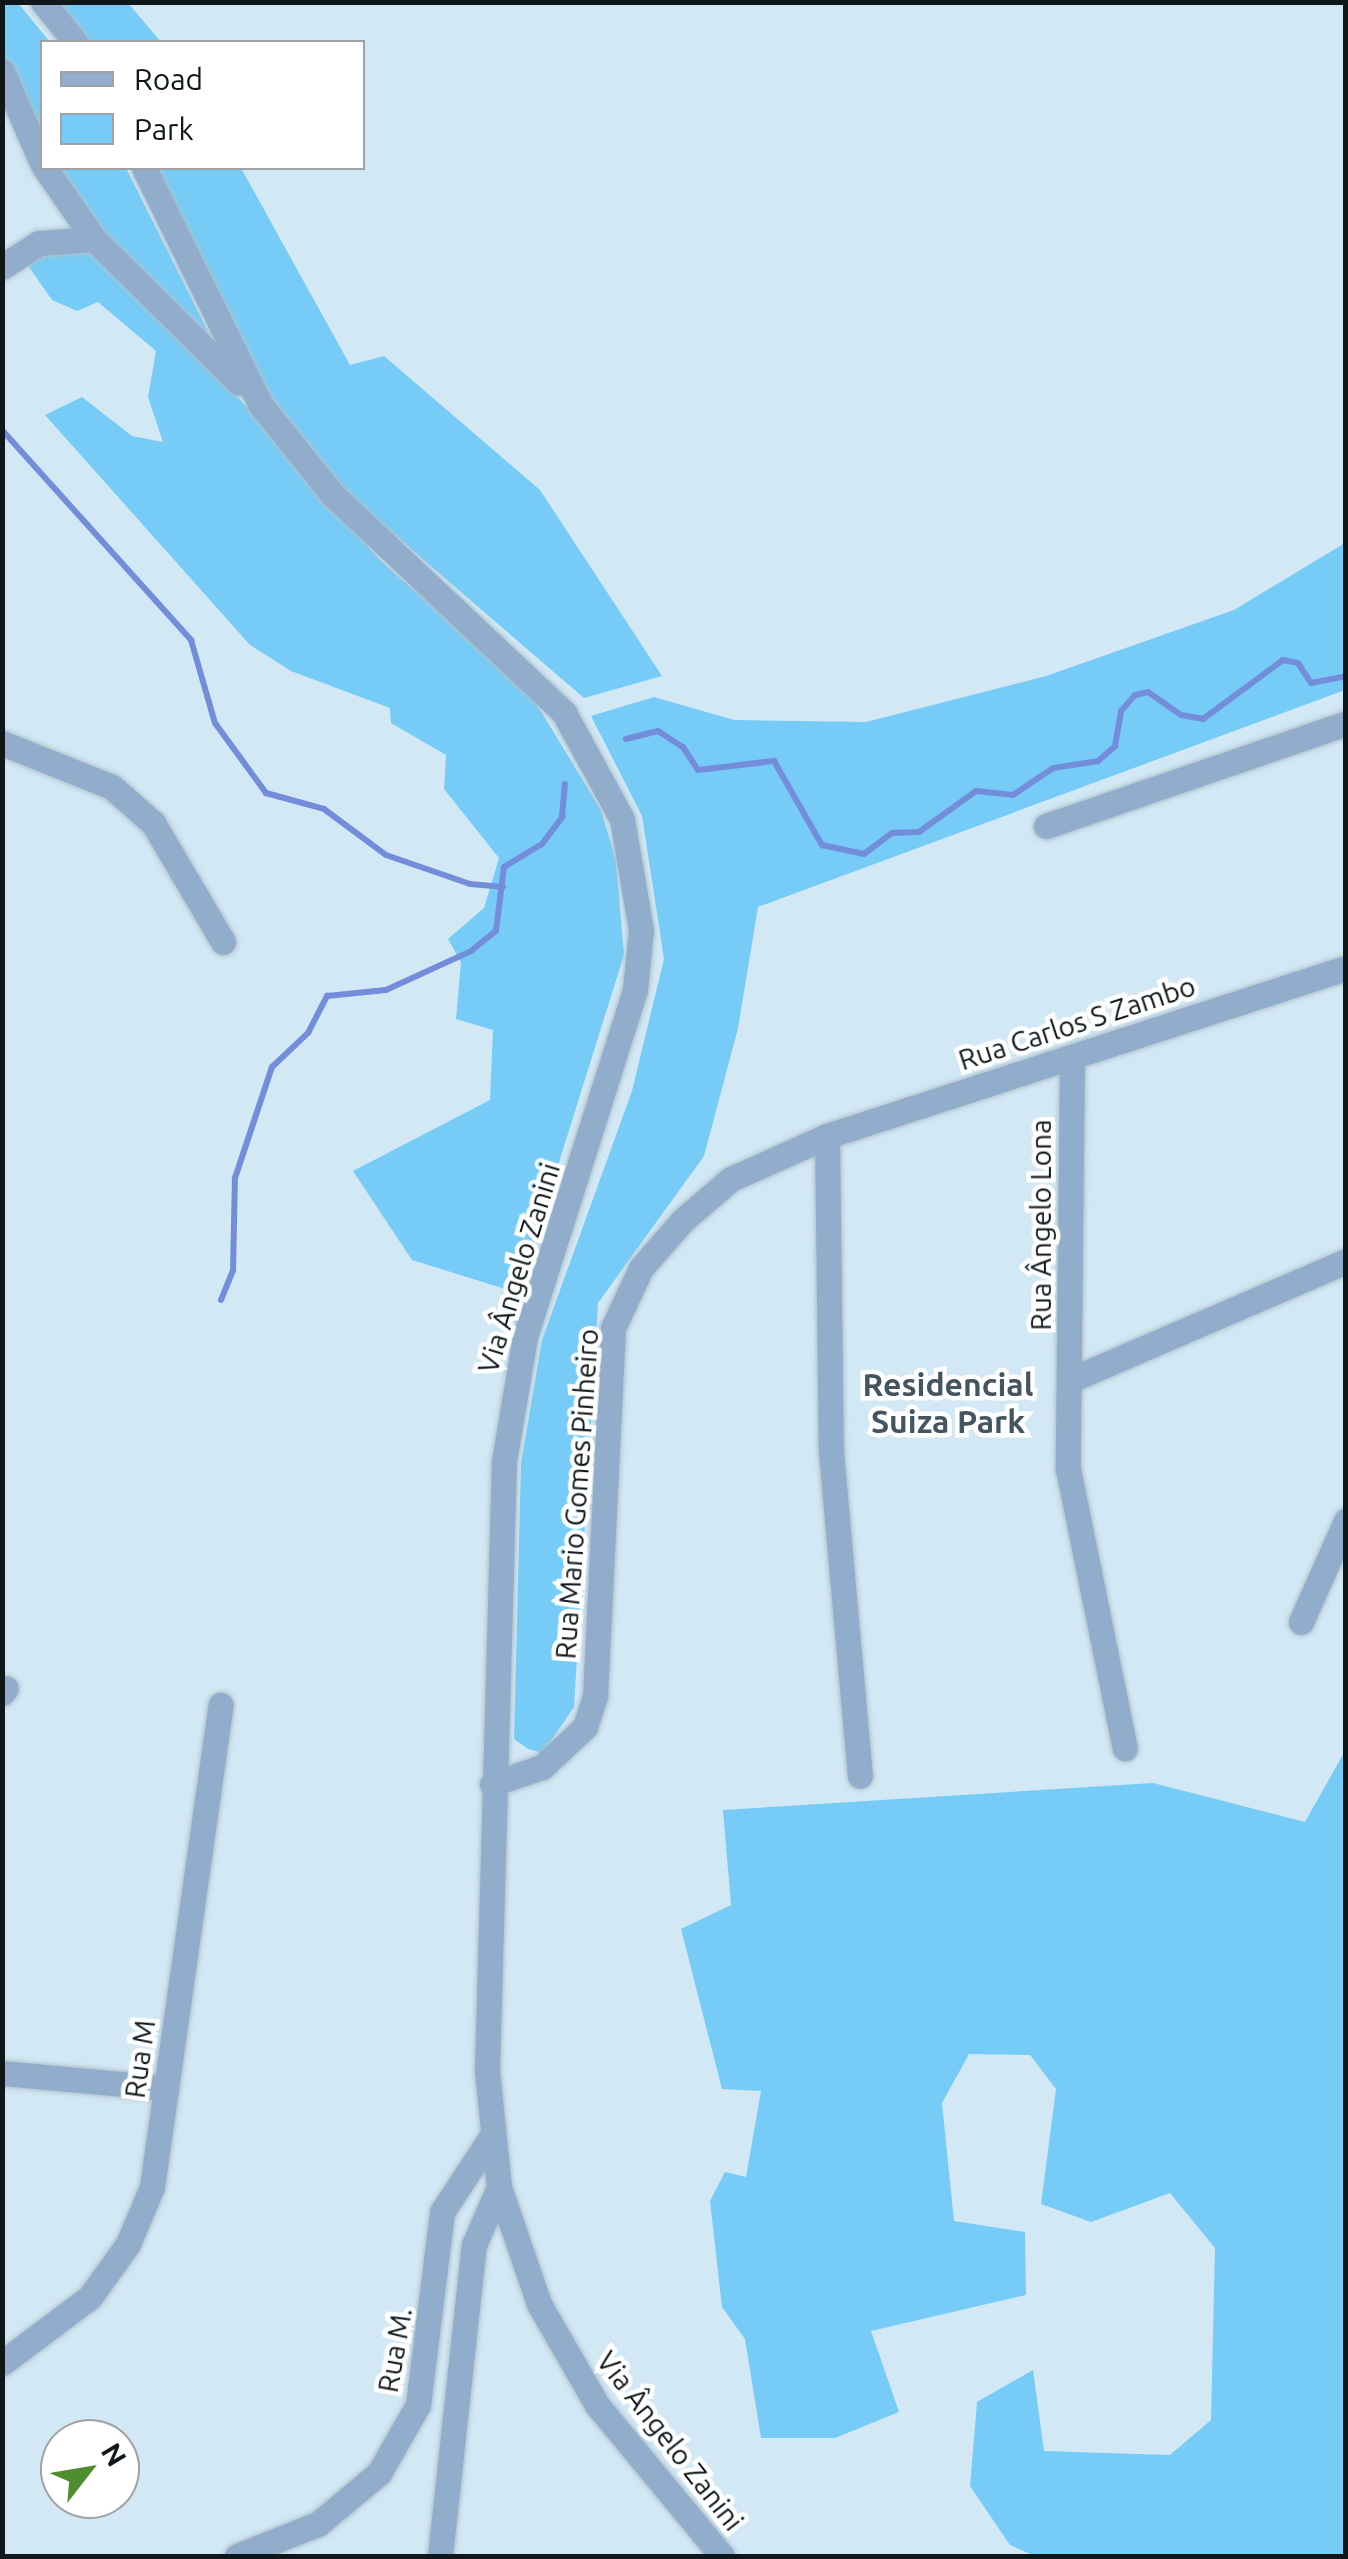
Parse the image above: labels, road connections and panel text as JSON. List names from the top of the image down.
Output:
{
  "streets": {
    "street": [
      "Rua Carlos S Zambo",
      "Rua Ângelo Lona",
      "Via Ângelo Zanini",
      "Rua Mario Gomes Pinheiro",
      "Rua M",
      "Rua M."
    ]
  },
  "crossings": [
    ["Rua Carlos S Zambo", "Rua Ângelo Lona"],
    ["Rua Carlos S Zambo", "Rua Mario Gomes Pinheiro"],
    ["Via Ângelo Zanini", "Rua Mario Gomes Pinheiro"],
    ["Via Ângelo Zanini", "Rua M."]
  ],
  "districts": ["Residencial Suiza Park"],
  "legend": ["Road", "Park"],
  "north": "top right"
}
